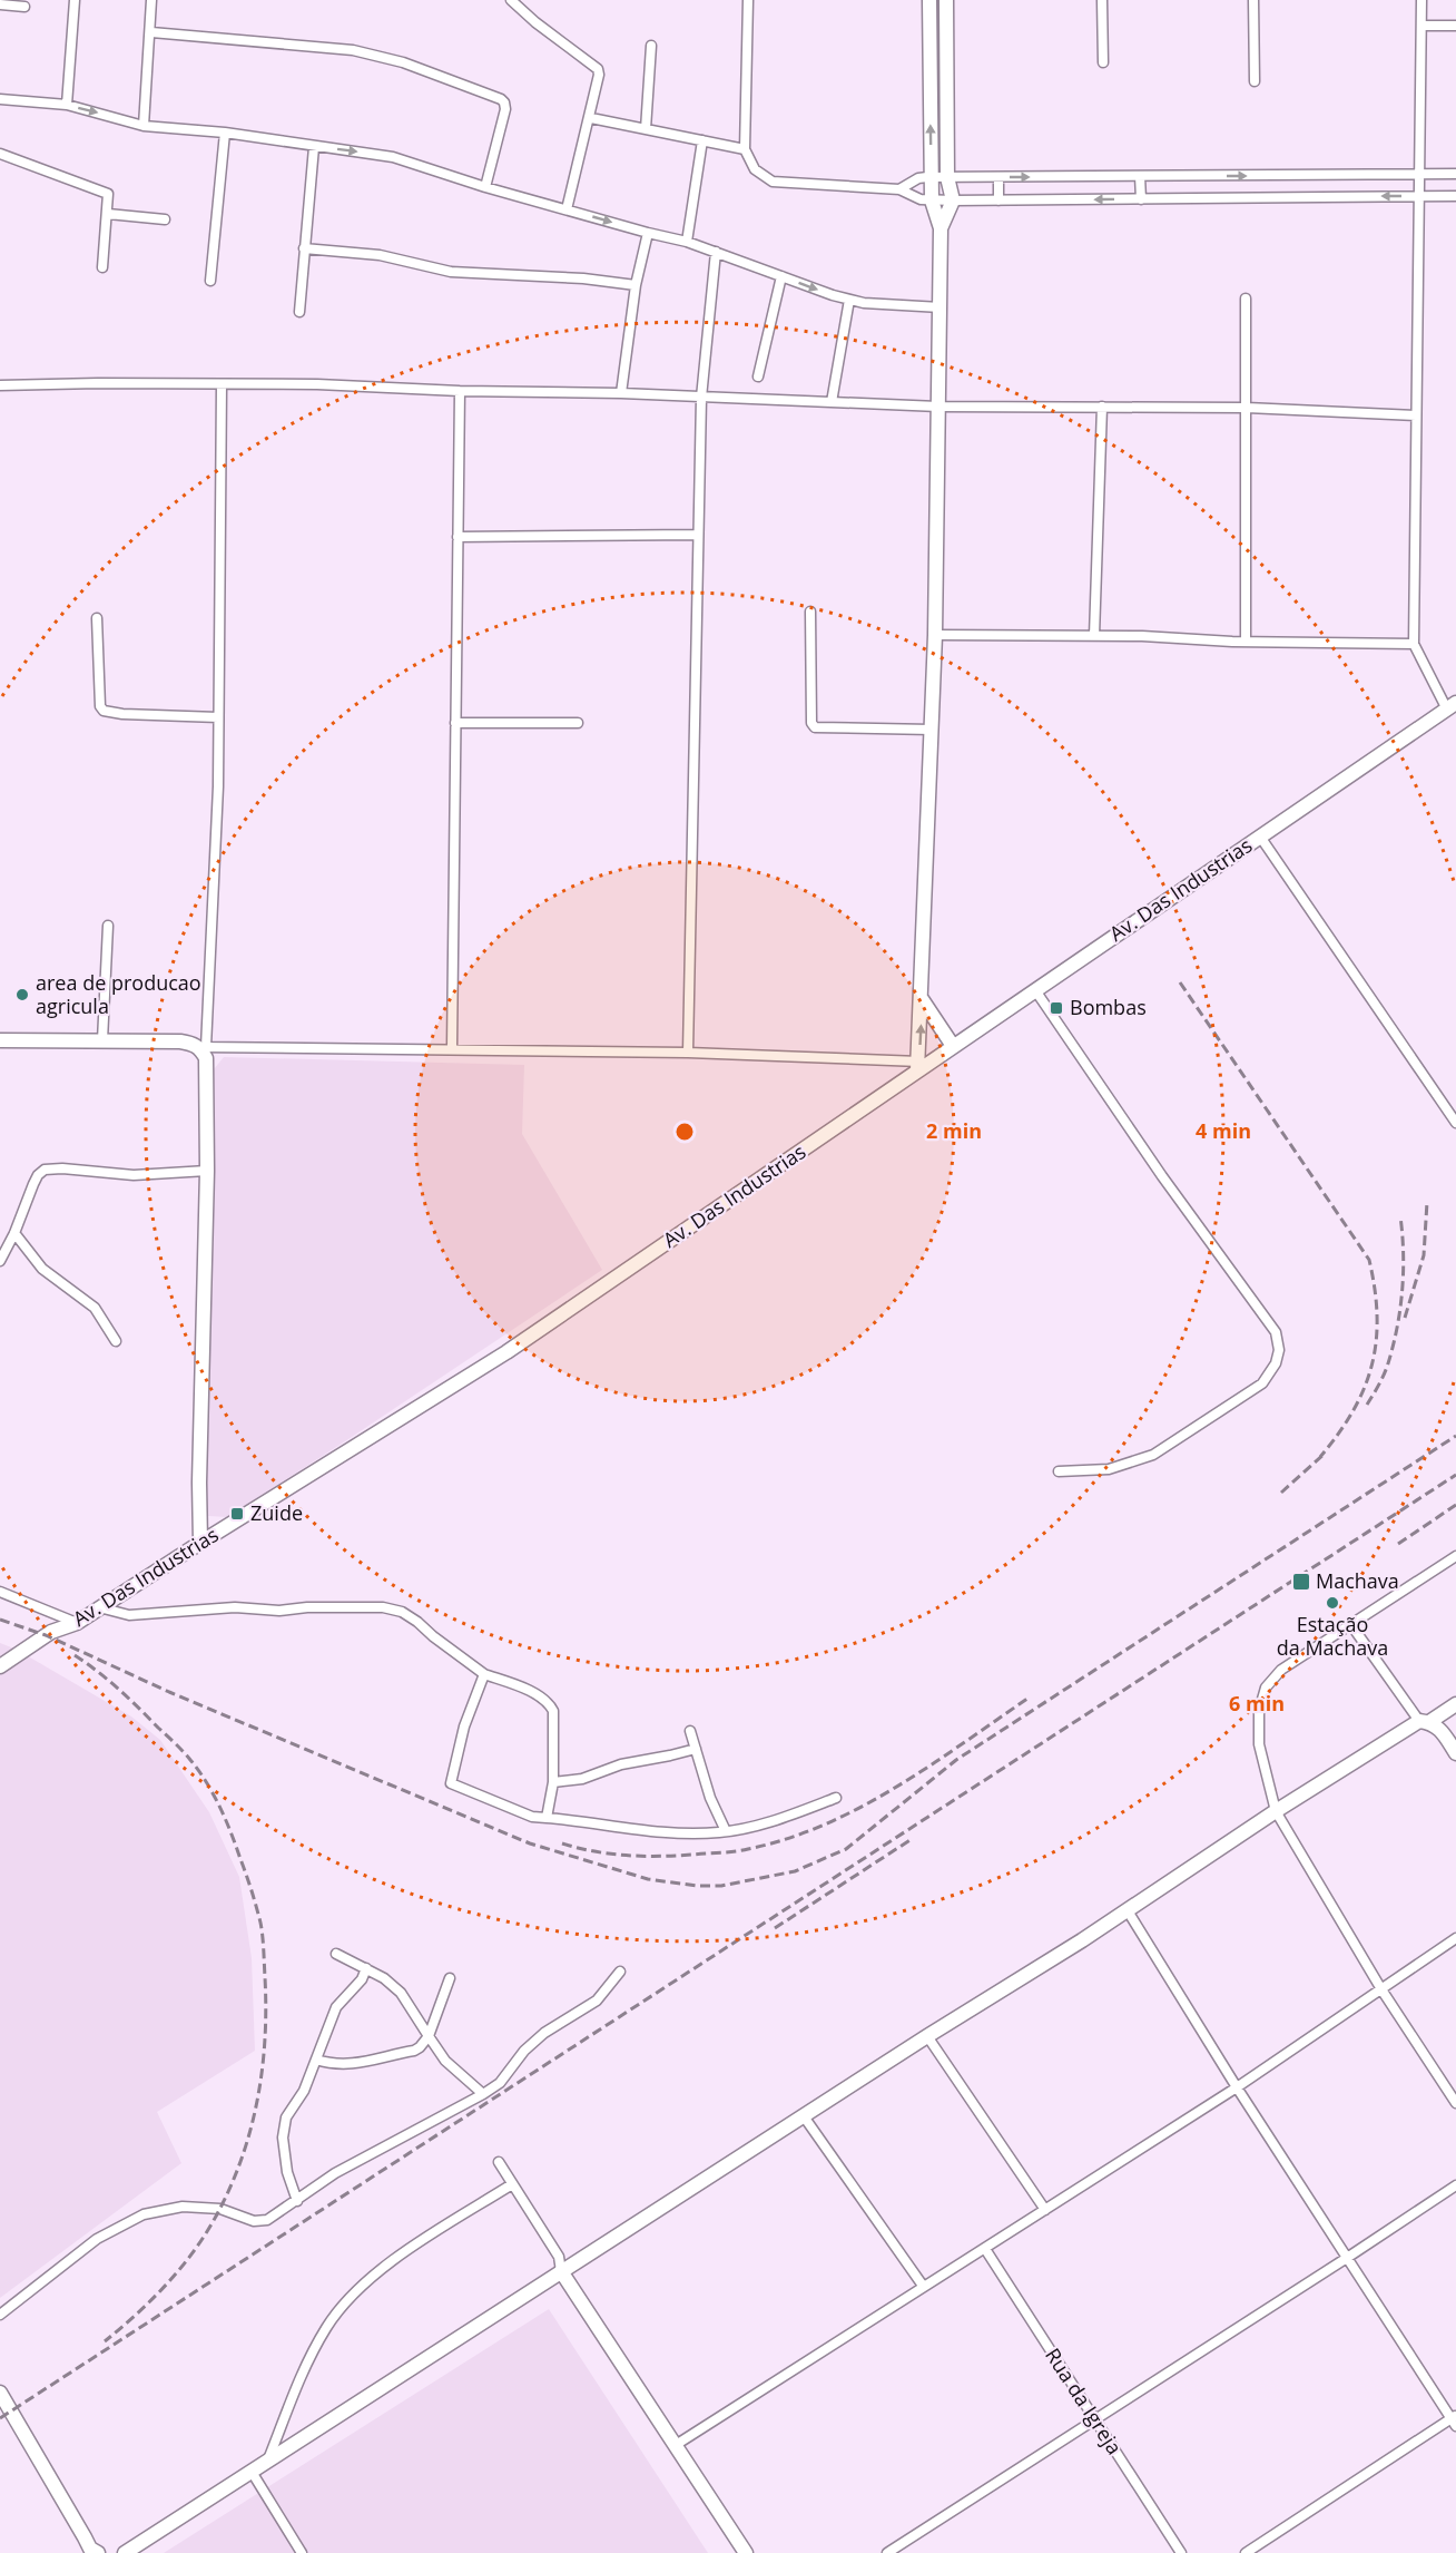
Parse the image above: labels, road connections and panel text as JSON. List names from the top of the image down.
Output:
{
  "streets": {
    "street": ["Av. Das Industrias", "Rua da Igreja"]
  },
  "places": {
    "other": ["area de producao agricula", "Estação da Machava"],
    "transit": ["Bombas", "Zuide", "Machava"]
  },
  "rings": ["2 min", "4 min", "6 min"]
}
